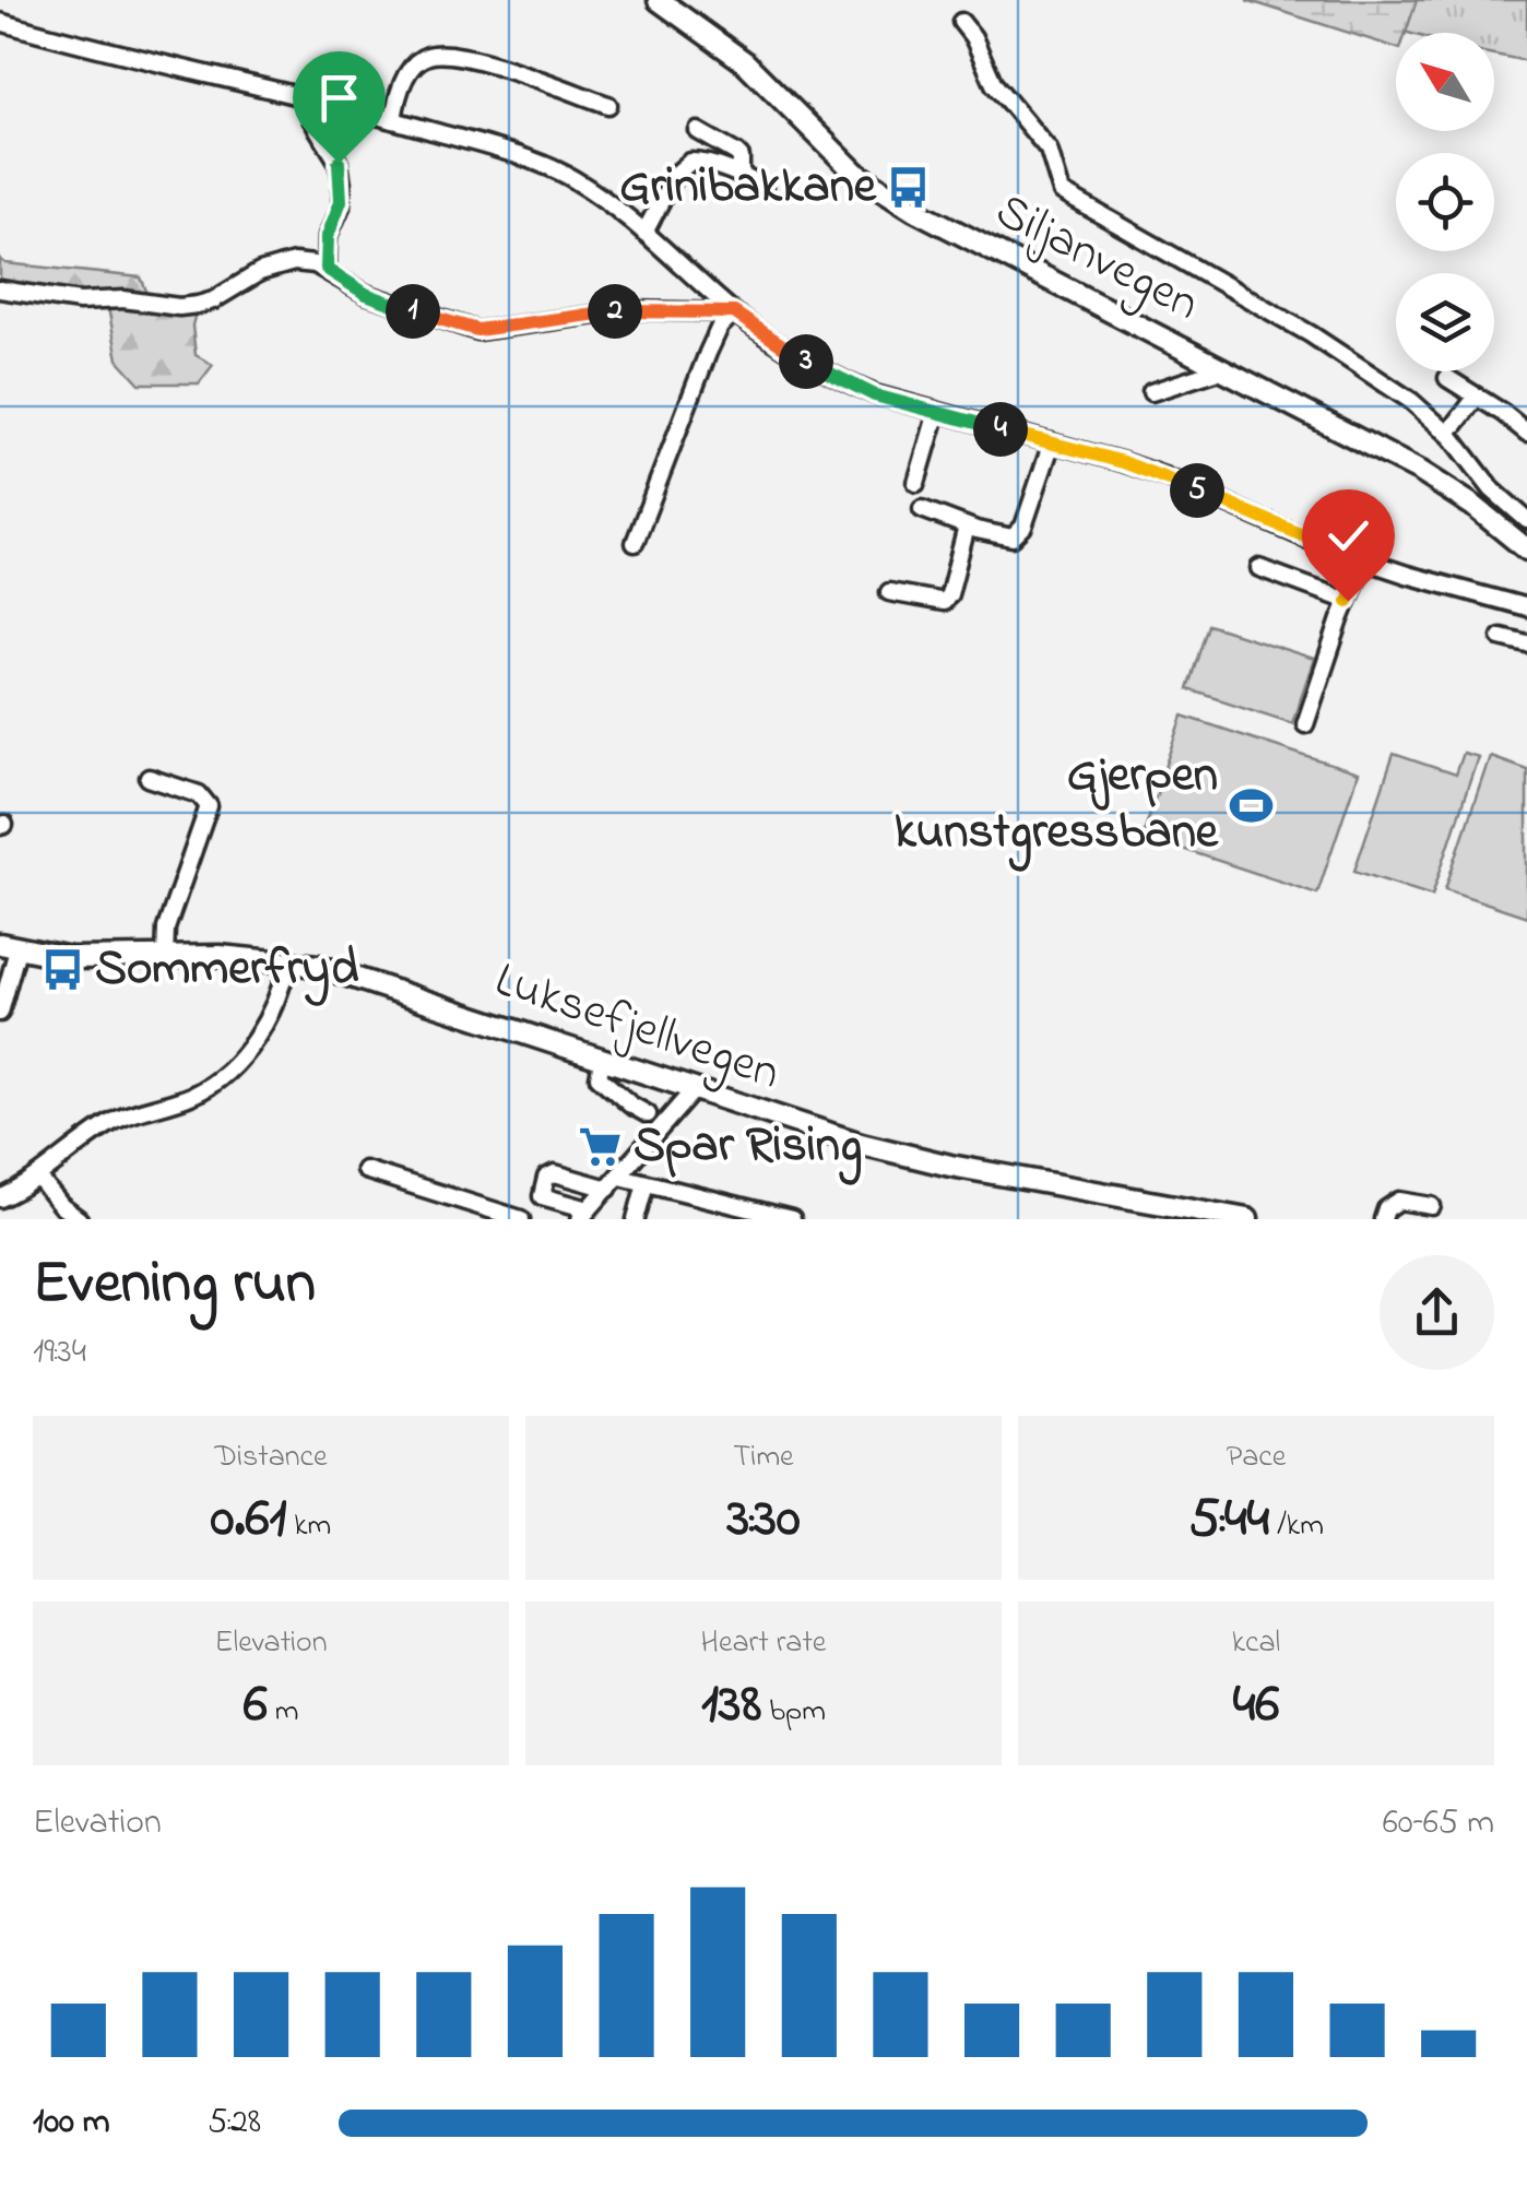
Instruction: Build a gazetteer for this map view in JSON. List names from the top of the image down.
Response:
{
  "streets": {
    "main road": ["Siljanvegen", "Luksefjellvegen"]
  },
  "places": {
    "bus stop": ["Grinibakkane", "Sommerfryd"],
    "sports": ["Gjerpen kunstgressbane"],
    "supermarket": ["Spar Rising"]
  },
  "north": "top left",
  "page": {
    "pins": [
      "1",
      "2",
      "3",
      "4",
      "5"
    ],
    "heading": ["Evening run", "19:34"],
    "stats": [
      ["Distance", "0.61 km"],
      ["Time", "3:30"],
      ["Pace", "5:44 /km"],
      ["Elevation", "6 m"],
      ["Heart rate", "138 bpm"],
      ["kcal", "46"]
    ],
    "chart": ["Elevation", "60–65 m"],
    "list": [
      {
        "name": "100 m",
        "note": "5:28"
      }
    ]
  }
}
